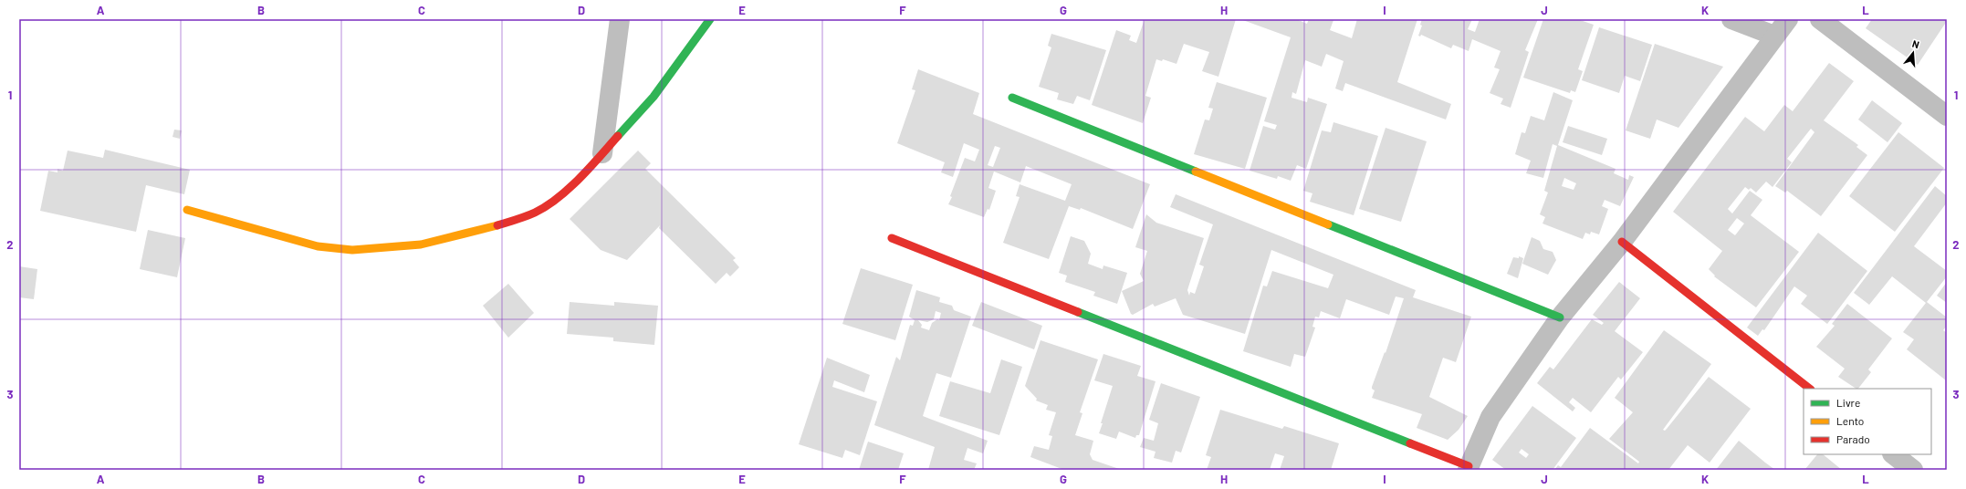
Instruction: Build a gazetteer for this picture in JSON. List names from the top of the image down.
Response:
{
  "legend": ["Livre", "Lento", "Parado"],
  "north": "top",
  "grid": {
    "columns": [
      "A",
      "B",
      "C",
      "D",
      "E",
      "F",
      "G",
      "H",
      "I",
      "J",
      "K",
      "L"
    ],
    "rows": ["1", "2", "3"]
  }
}
